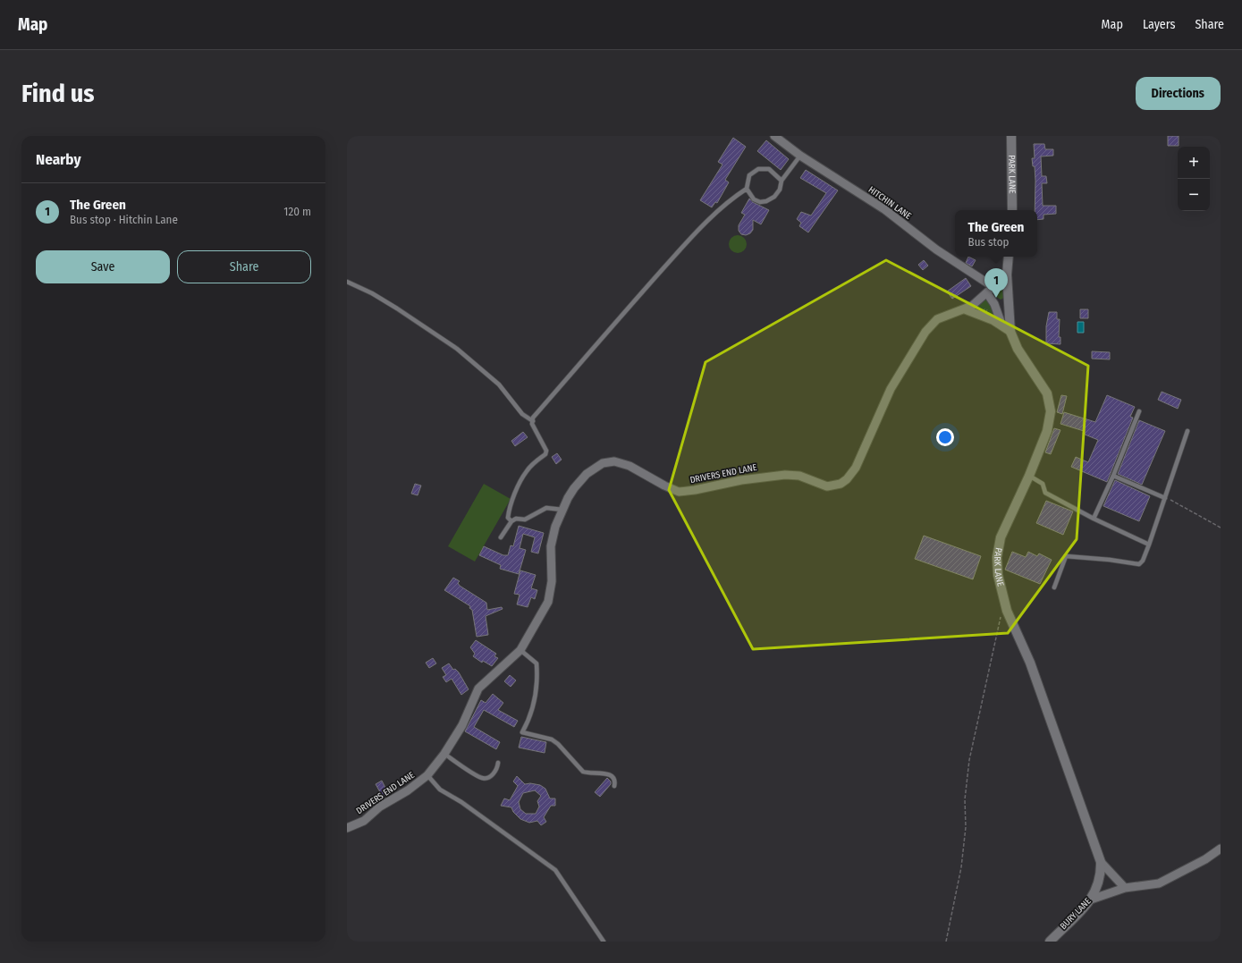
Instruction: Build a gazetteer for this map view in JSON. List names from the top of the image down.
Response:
{
  "streets": {
    "street": [
      "PARK LANE",
      "HITCHIN LANE",
      "DRIVERS END LANE",
      "BURY LANE"
    ]
  },
  "crossings": [
    ["PARK LANE", "DRIVERS END LANE"],
    ["PARK LANE", "BURY LANE"],
    ["HITCHIN LANE", "DRIVERS END LANE"]
  ],
  "page": {
    "header": "Map",
    "nav": ["Map", "Layers", "Share"],
    "buttons": [
      "Directions",
      ["Save", "Share"]
    ],
    "title": "Find us",
    "heading": "Nearby",
    "map_buttons": ["+", "−"],
    "list": [
      {
        "mark": "1",
        "name": "The Green",
        "note": "Bus stop · Hitchin Lane",
        "value": "120 m"
      }
    ],
    "popup": ["The Green", "Bus stop"],
    "pins": "1"
  }
}
